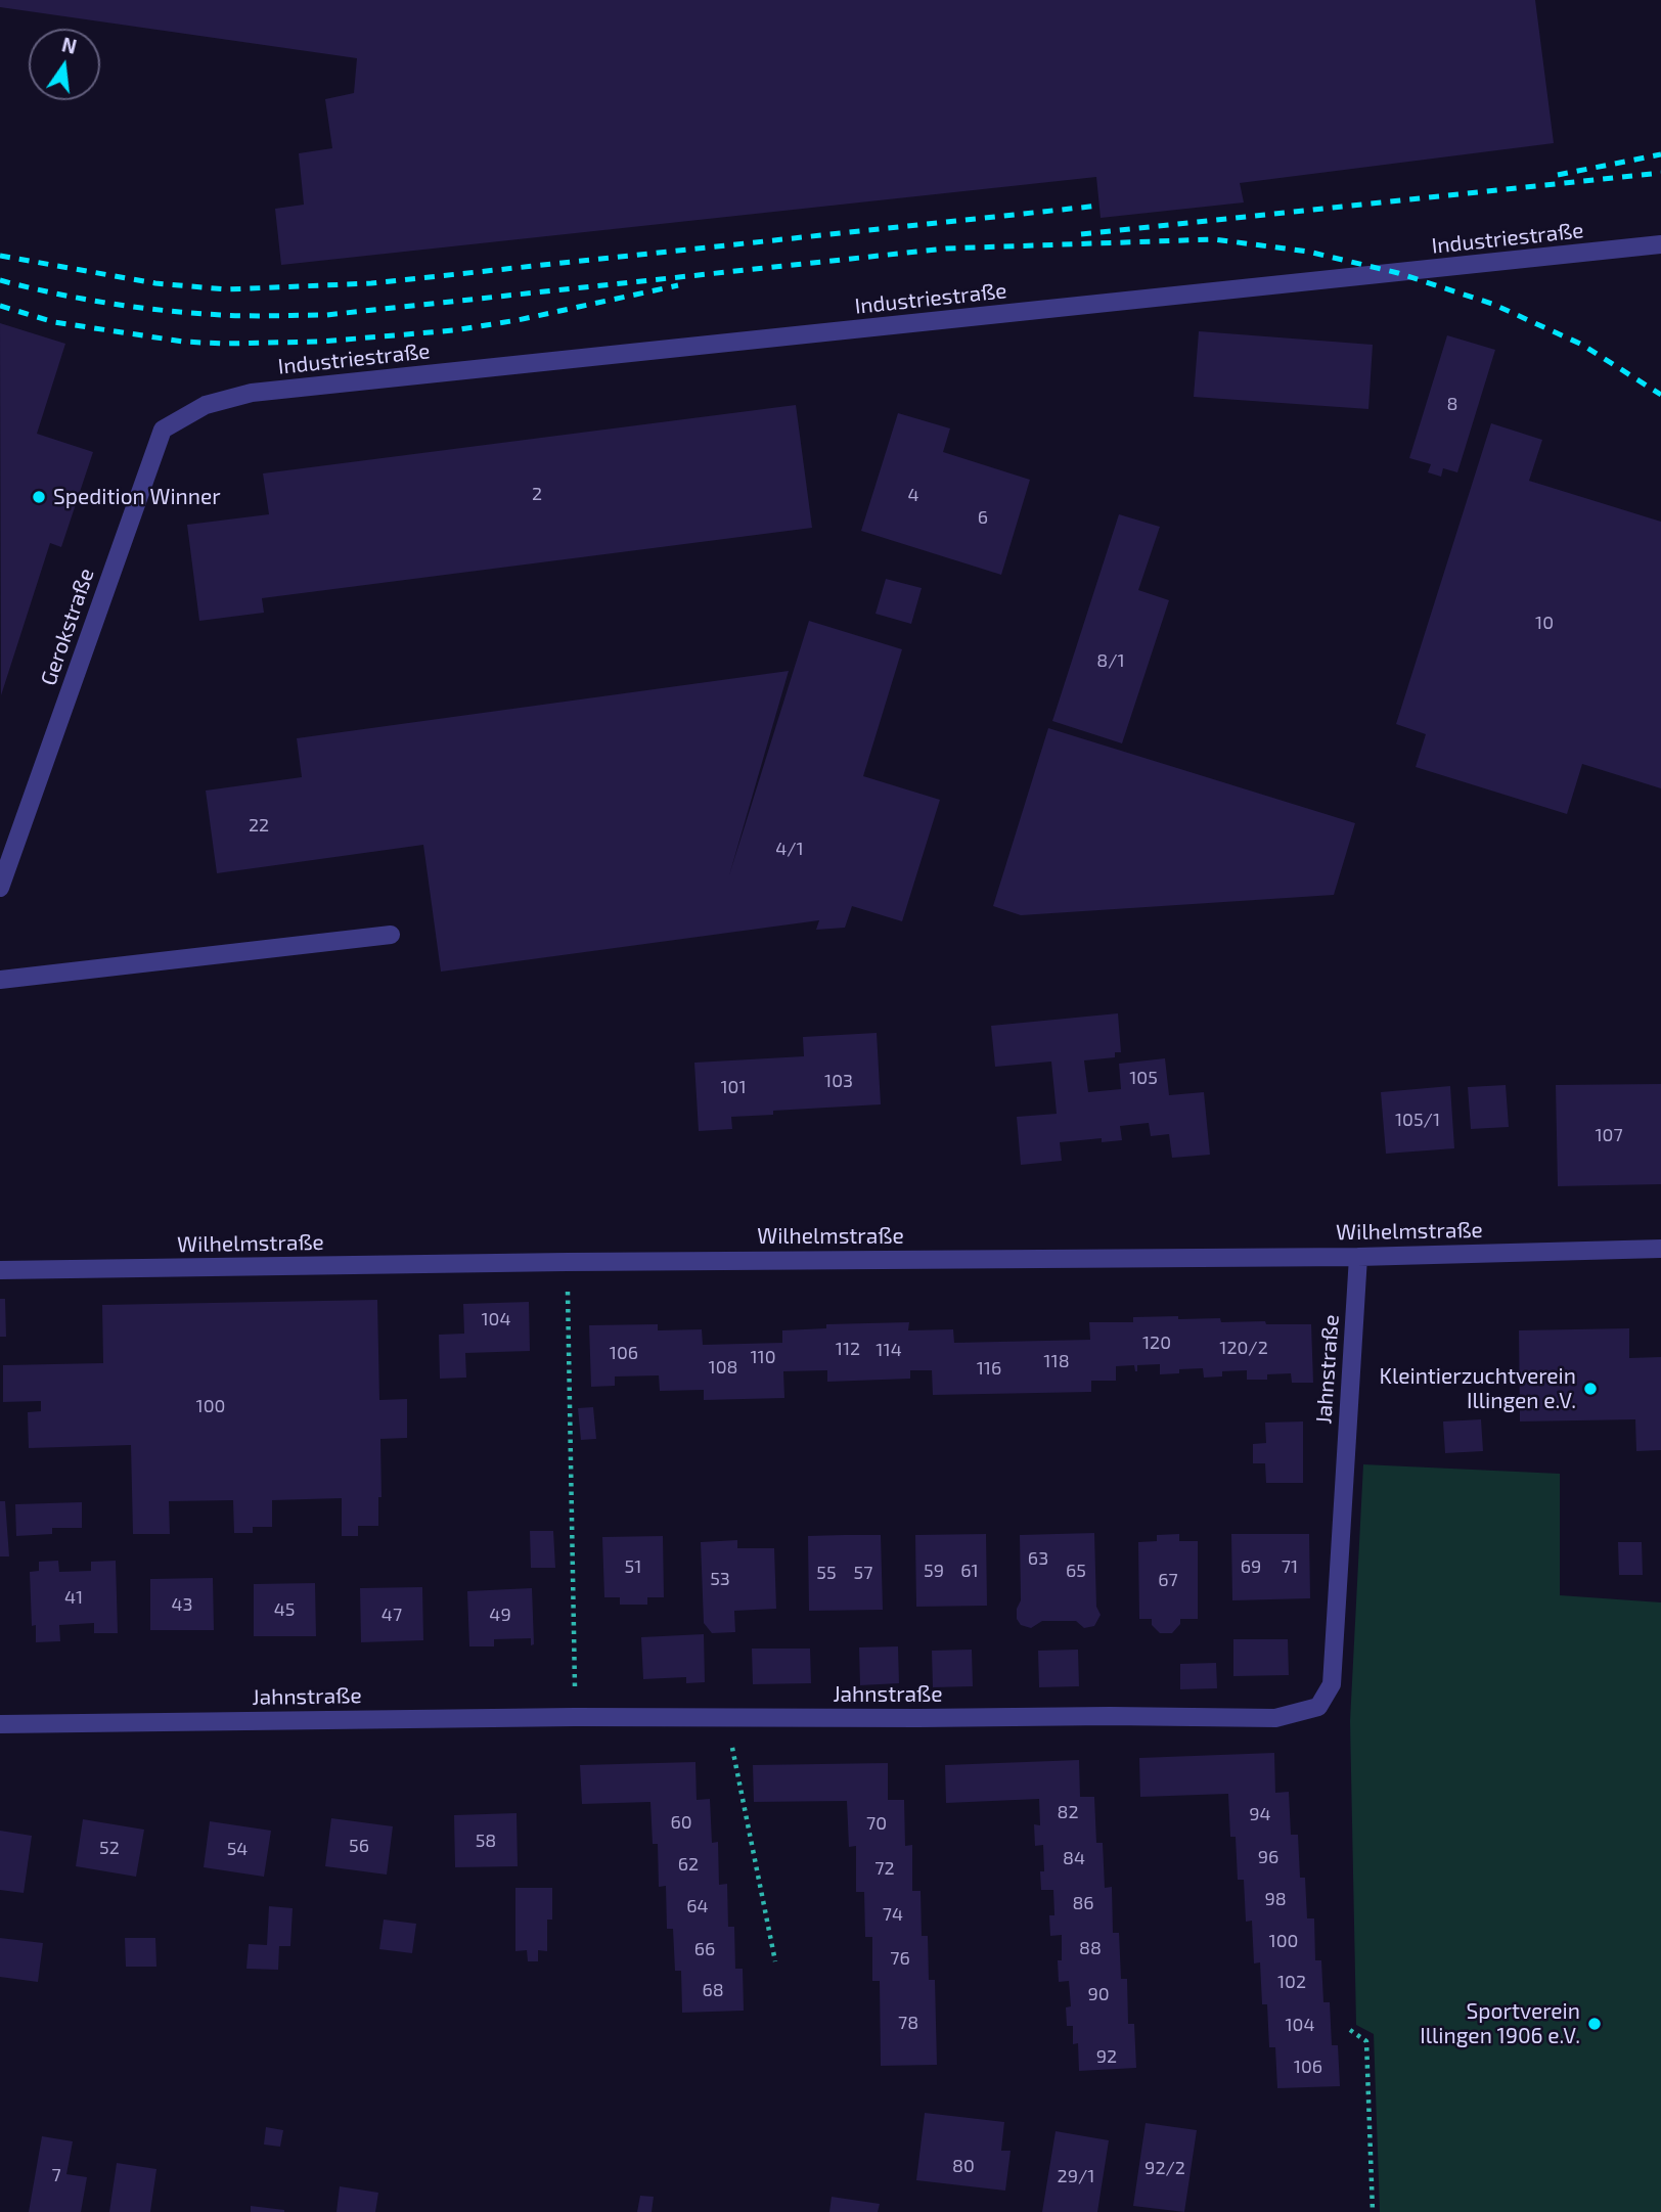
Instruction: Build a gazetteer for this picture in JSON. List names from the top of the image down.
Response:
{
  "streets": {
    "street": [
      "Industriestraße",
      "Gerokstraße",
      "Wilhelmstraße",
      "Jahnstraße"
    ]
  },
  "crossings": [
    ["Industriestraße", "Gerokstraße"],
    ["Wilhelmstraße", "Jahnstraße"]
  ],
  "places": ["Spedition Winner", "Kleintierzuchtverein Illingen e.V.", "Sportverein Illingen 1906 e.V."],
  "house_numbers": [
    "8",
    "2",
    "4",
    "6",
    "10",
    "8/1",
    "22",
    "4/1",
    "105",
    "103",
    "101",
    "105/1",
    "107",
    "104",
    "120",
    "120/2",
    "112",
    "114",
    "106",
    "110",
    "118",
    "108",
    "116",
    "100",
    "63",
    "51",
    "69",
    "71",
    "59",
    "61",
    "65",
    "55",
    "57",
    "53",
    "67",
    "41",
    "43",
    "45",
    "47",
    "49",
    "82",
    "94",
    "60",
    "70",
    "58",
    "56",
    "52",
    "54",
    "96",
    "84",
    "62",
    "72",
    "98",
    "86",
    "64",
    "74",
    "100",
    "88",
    "66",
    "76",
    "102",
    "68",
    "90",
    "78",
    "104",
    "92",
    "106",
    "80",
    "92/2",
    "7",
    "29/1"
  ],
  "north": "top"
}
